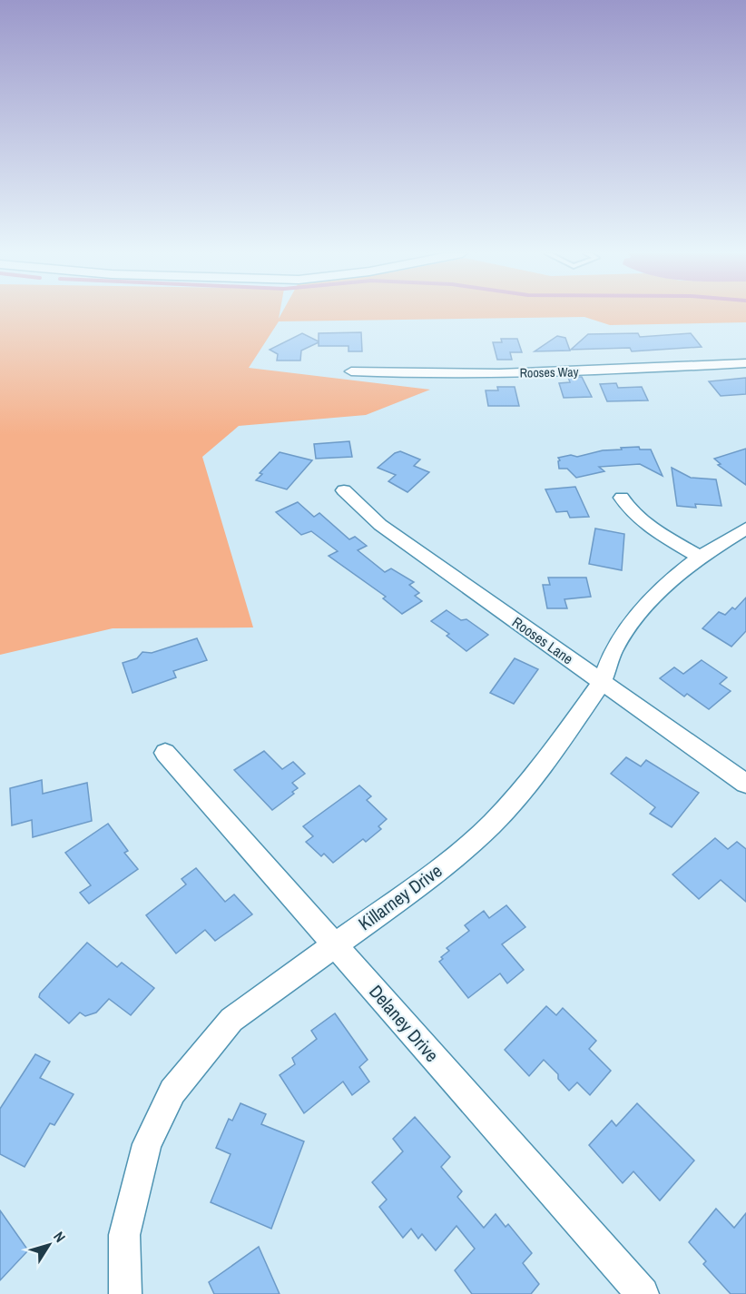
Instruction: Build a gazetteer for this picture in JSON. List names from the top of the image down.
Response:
{
  "streets": {
    "street": [
      "Rooses Way",
      "Rooses Lane",
      "Killarney Drive",
      "Delaney Drive"
    ]
  },
  "crossings": [
    ["Rooses Lane", "Killarney Drive"],
    ["Killarney Drive", "Delaney Drive"]
  ],
  "north": "top right"
}
